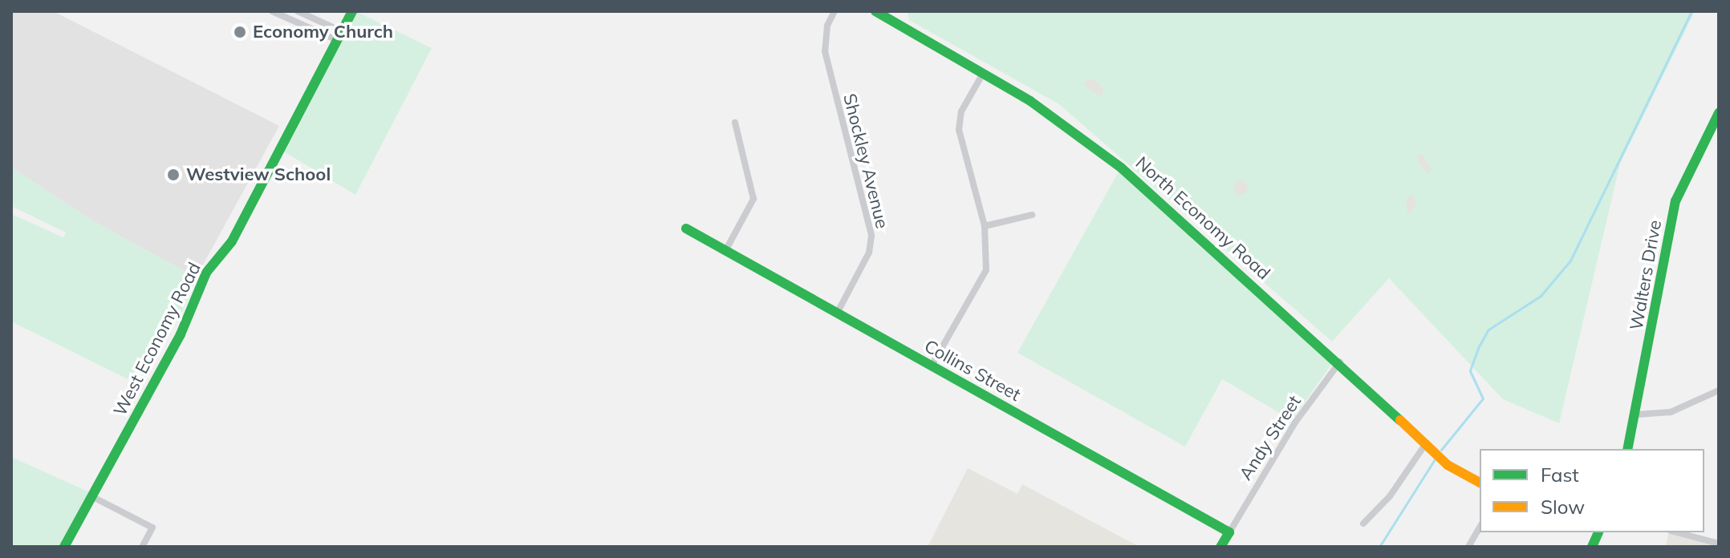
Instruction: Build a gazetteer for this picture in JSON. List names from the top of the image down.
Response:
{
  "streets": {
    "street": [
      "Shockley Avenue",
      "North Economy Road",
      "Walters Drive",
      "West Economy Road",
      "Collins Street",
      "Andy Street"
    ]
  },
  "crossings": [
    ["Shockley Avenue", "Collins Street"],
    ["North Economy Road", "Andy Street"],
    ["Collins Street", "Andy Street"]
  ],
  "places": ["Economy Church", "Westview School"],
  "legend": ["Fast", "Slow"]
}
